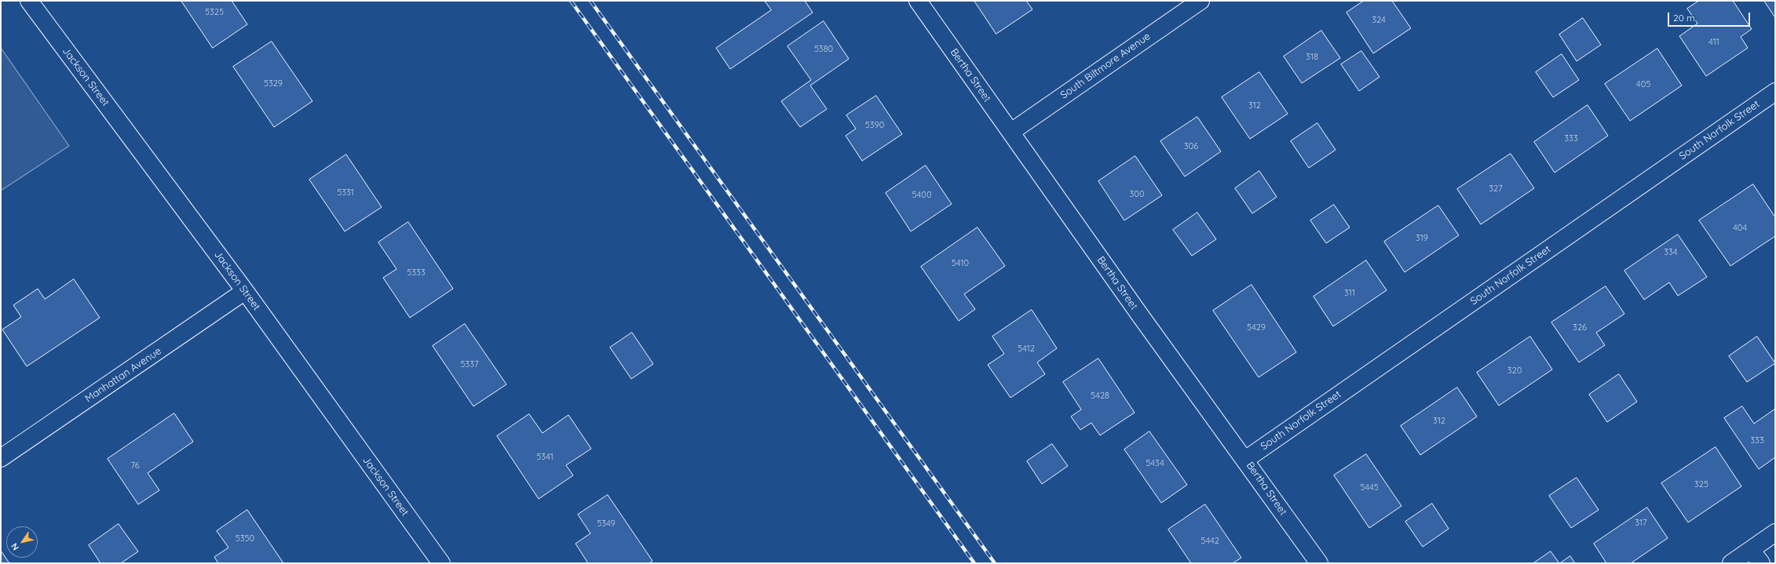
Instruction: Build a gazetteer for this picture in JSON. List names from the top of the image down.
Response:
{
  "streets": {
    "street": [
      "South Biltmore Avenue",
      "Bertha Street",
      "Jackson Street",
      "South Norfolk Street",
      "Manhattan Avenue"
    ]
  },
  "crossings": [
    ["South Biltmore Avenue", "Bertha Street"],
    ["Bertha Street", "South Norfolk Street"],
    ["Jackson Street", "Manhattan Avenue"]
  ],
  "house_numbers": [
    "5325",
    "324",
    "411",
    "5380",
    "318",
    "5329",
    "405",
    "312",
    "5390",
    "333",
    "306",
    "327",
    "5331",
    "300",
    "5400",
    "404",
    "319",
    "334",
    "5410",
    "5333",
    "311",
    "5429",
    "326",
    "5412",
    "5337",
    "320",
    "5428",
    "312",
    "333",
    "5341",
    "5434",
    "76",
    "325",
    "5445",
    "317",
    "5349",
    "5350",
    "5442"
  ],
  "scale_bar": "20 m",
  "north": "bottom left"
}
